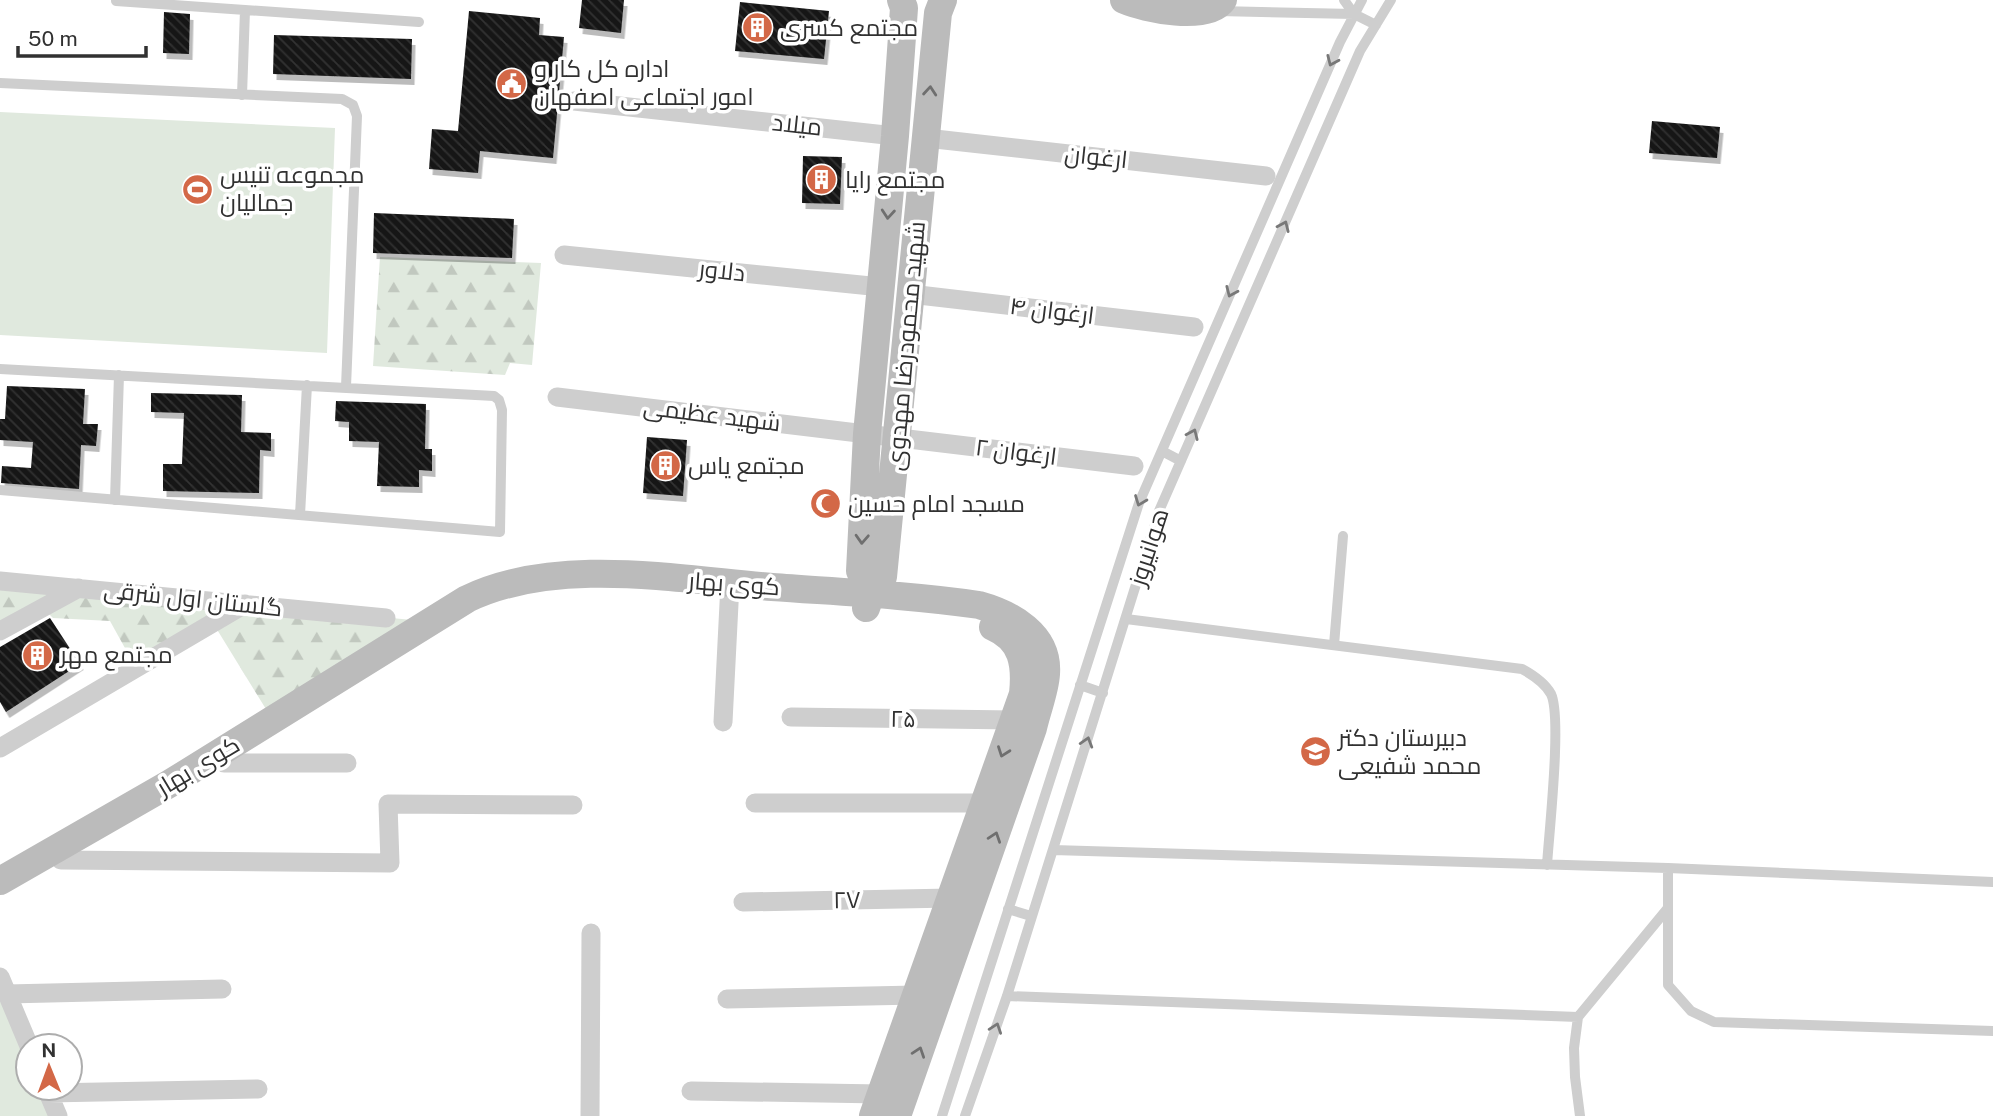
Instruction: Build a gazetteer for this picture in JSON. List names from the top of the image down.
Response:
{
  "streets": {
    "street": [
      "میلاد",
      "ارغوان",
      "دلاور",
      "ارغوان ۴",
      "شهید محمودرضا مهدوی",
      "شهید عظیمی",
      "ارغوان ۲",
      "کوی بهار",
      "گلستان اول شرقی",
      "۲۵",
      "۲۷"
    ],
    "lane": ["هوانیروز"]
  },
  "crossings": [
    ["میلاد", "شهید محمودرضا مهدوی"],
    ["ارغوان", "شهید محمودرضا مهدوی"],
    ["دلاور", "شهید محمودرضا مهدوی"],
    ["ارغوان ۴", "شهید محمودرضا مهدوی"],
    ["شهید محمودرضا مهدوی", "شهید عظیمی"],
    ["شهید محمودرضا مهدوی", "ارغوان ۲"],
    ["شهید محمودرضا مهدوی", "کوی بهار"],
    ["شهید عظیمی", "ارغوان ۲"],
    ["کوی بهار", "۲۵"],
    ["کوی بهار", "۲۷"]
  ],
  "places": {
    "building": [
      "مجتمع کسری",
      "مجتمع رایا",
      "مجتمع یاس",
      "مجتمع مهر"
    ],
    "public building": ["اداره کل کار و امور اجتماعی اصفهان"],
    "sports": ["مجموعه تنیس جمالیان"],
    "mosque": ["مسجد امام حسین"],
    "school or university": ["دبیرستان دکتر محمد شفیعی"]
  },
  "scale_bar": "50 m",
  "north": "top"
}
